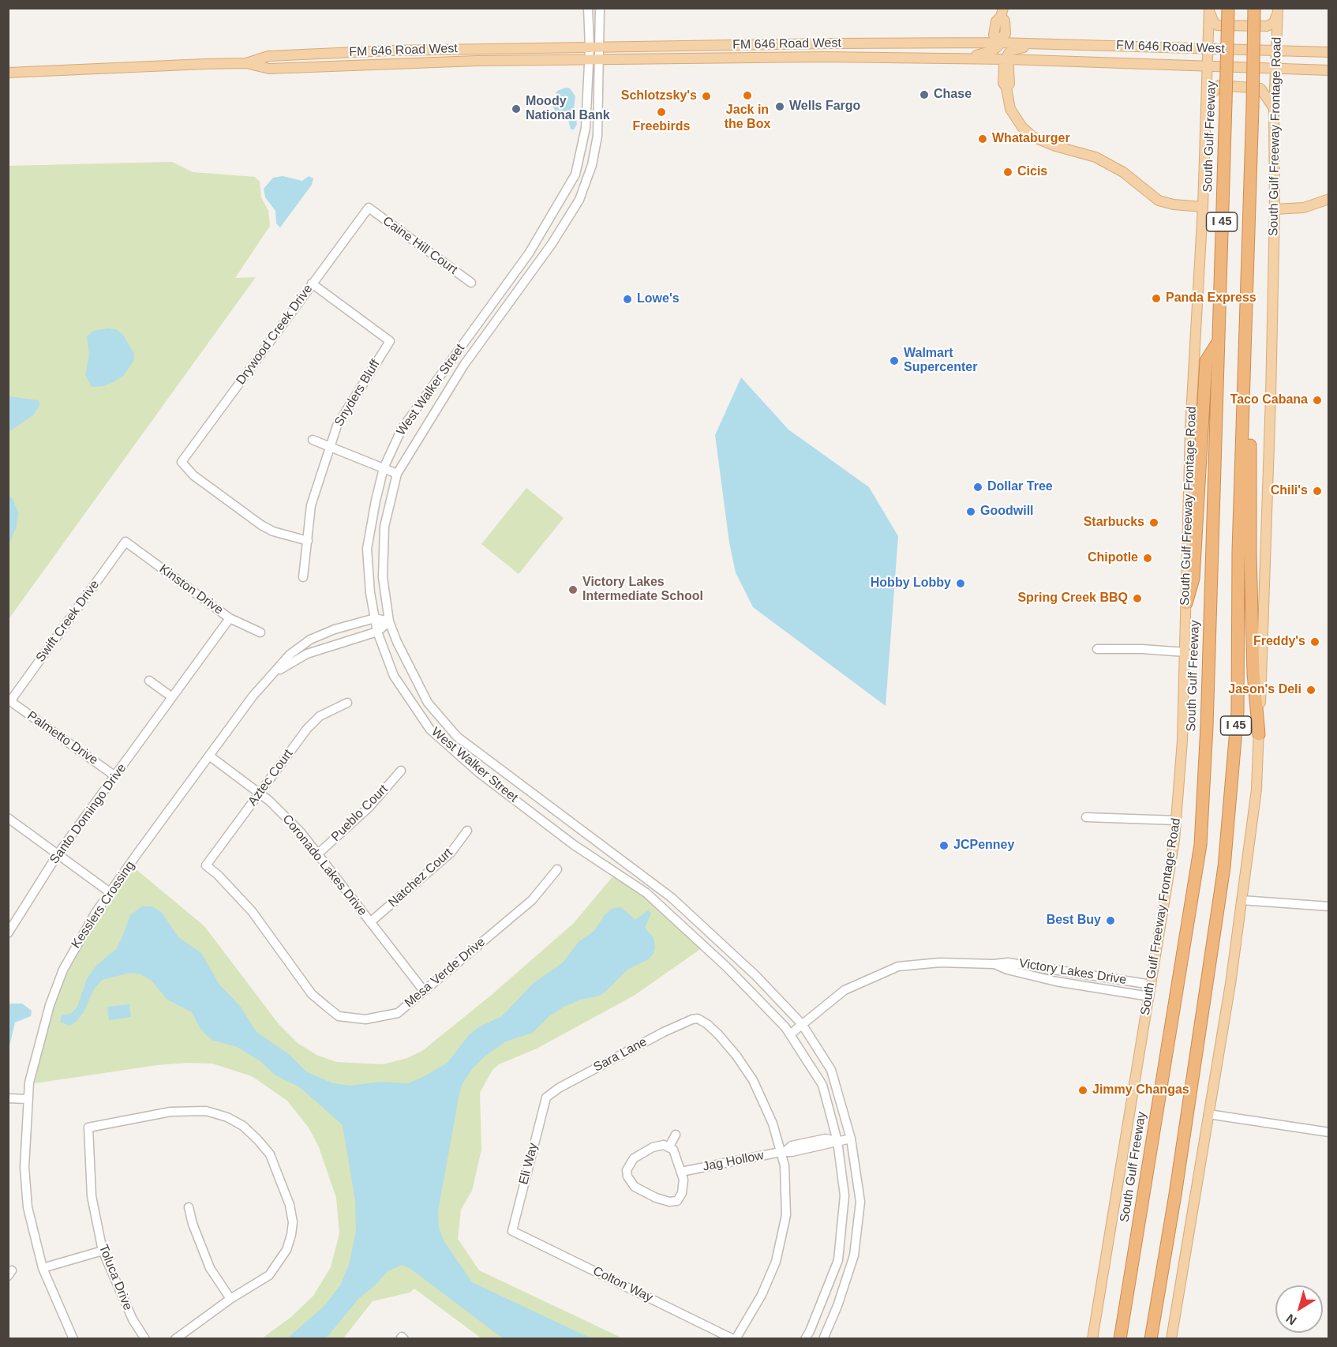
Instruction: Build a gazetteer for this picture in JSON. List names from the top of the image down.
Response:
{
  "streets": {
    "highway": ["South Gulf Freeway", "I 45"],
    "main road": ["FM 646 Road West", "South Gulf Freeway Frontage Road"],
    "street": [
      "Caine Hill Court",
      "Drywood Creek Drive",
      "West Walker Street",
      "Snyders Bluff",
      "Kinston Drive",
      "Swift Creek Drive",
      "Palmetto Drive",
      "Aztec Court",
      "Pueblo Court",
      "Santo Domingo Drive",
      "Coronado Lakes Drive",
      "Natchez Court",
      "Kesslers Crossing",
      "Victory Lakes Drive",
      "Mesa Verde Drive",
      "Sara Lane",
      "Jag Hollow",
      "Eli Way",
      "Toluca Drive",
      "Colton Way"
    ]
  },
  "crossings": [
    ["FM 646 Road West", "South Gulf Freeway Frontage Road"],
    ["FM 646 Road West", "West Walker Street"],
    ["South Gulf Freeway Frontage Road", "Victory Lakes Drive"],
    ["Caine Hill Court", "Drywood Creek Drive"],
    ["Drywood Creek Drive", "Snyders Bluff"],
    ["West Walker Street", "Kesslers Crossing"],
    ["West Walker Street", "Victory Lakes Drive"],
    ["West Walker Street", "Jag Hollow"],
    ["Kinston Drive", "Swift Creek Drive"],
    ["Kinston Drive", "Santo Domingo Drive"],
    ["Swift Creek Drive", "Palmetto Drive"],
    ["Palmetto Drive", "Santo Domingo Drive"],
    ["Aztec Court", "Coronado Lakes Drive"],
    ["Aztec Court", "Mesa Verde Drive"],
    ["Pueblo Court", "Coronado Lakes Drive"],
    ["Coronado Lakes Drive", "Natchez Court"],
    ["Coronado Lakes Drive", "Kesslers Crossing"],
    ["Coronado Lakes Drive", "Mesa Verde Drive"],
    ["Sara Lane", "Jag Hollow"],
    ["Sara Lane", "Eli Way"],
    ["Eli Way", "Colton Way"]
  ],
  "places": [
    "Chase",
    "Jack in the Box",
    "Schlotzsky's",
    "Wells Fargo",
    "Moody National Bank",
    "Freebirds",
    "Whataburger",
    "Cicis",
    "Panda Express",
    "Lowe's",
    "Walmart Supercenter",
    "Taco Cabana",
    "Dollar Tree",
    "Chili's",
    "Goodwill",
    "Starbucks",
    "Chipotle",
    "Hobby Lobby",
    "Victory Lakes Intermediate School",
    "Spring Creek BBQ",
    "Freddy's",
    "Jason's Deli",
    "JCPenney",
    "Best Buy",
    "Jimmy Changas"
  ],
  "north": "bottom left"
}
